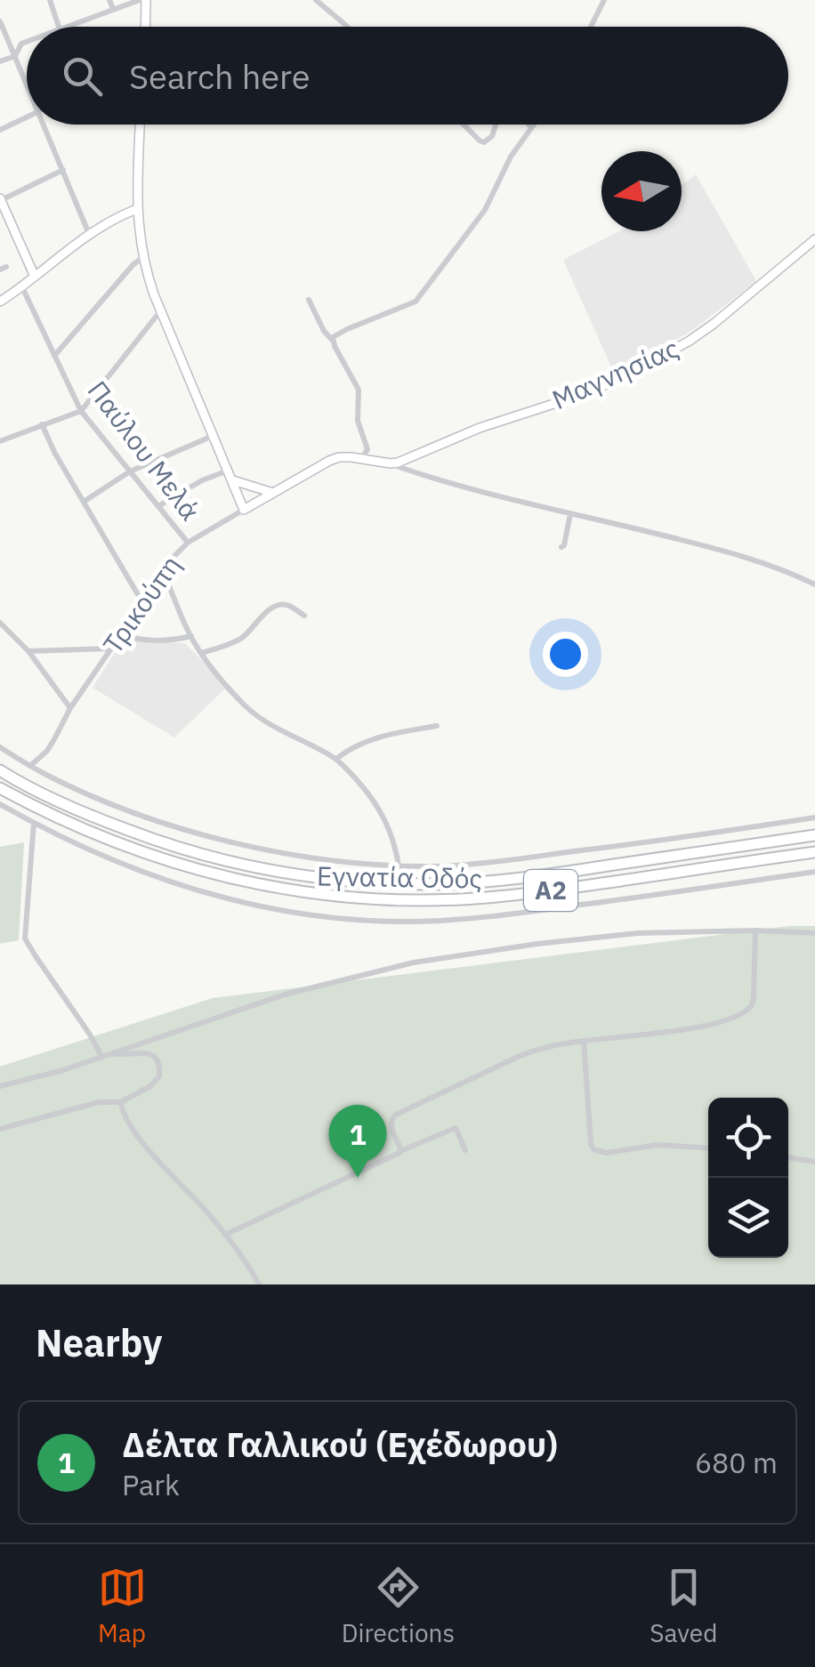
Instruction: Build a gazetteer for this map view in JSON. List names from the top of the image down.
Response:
{
  "streets": {
    "highway": ["Εγνατία Οδός", "Α2"],
    "street": ["Μαγνησίας", "Παύλου Μελά", "Τρικούπη"]
  },
  "crossings": [
    ["Μαγνησίας", "Τρικούπη"],
    ["Παύλου Μελά", "Τρικούπη"]
  ],
  "north": "left",
  "page": {
    "search": "Search here",
    "pins": "1",
    "heading": "Nearby",
    "list": [
      {
        "mark": "1",
        "name": "Δέλτα Γαλλικού (Εχέδωρου)",
        "note": "Park",
        "value": "680 m"
      }
    ],
    "nav": ["Map", "Directions", "Saved"]
  }
}
